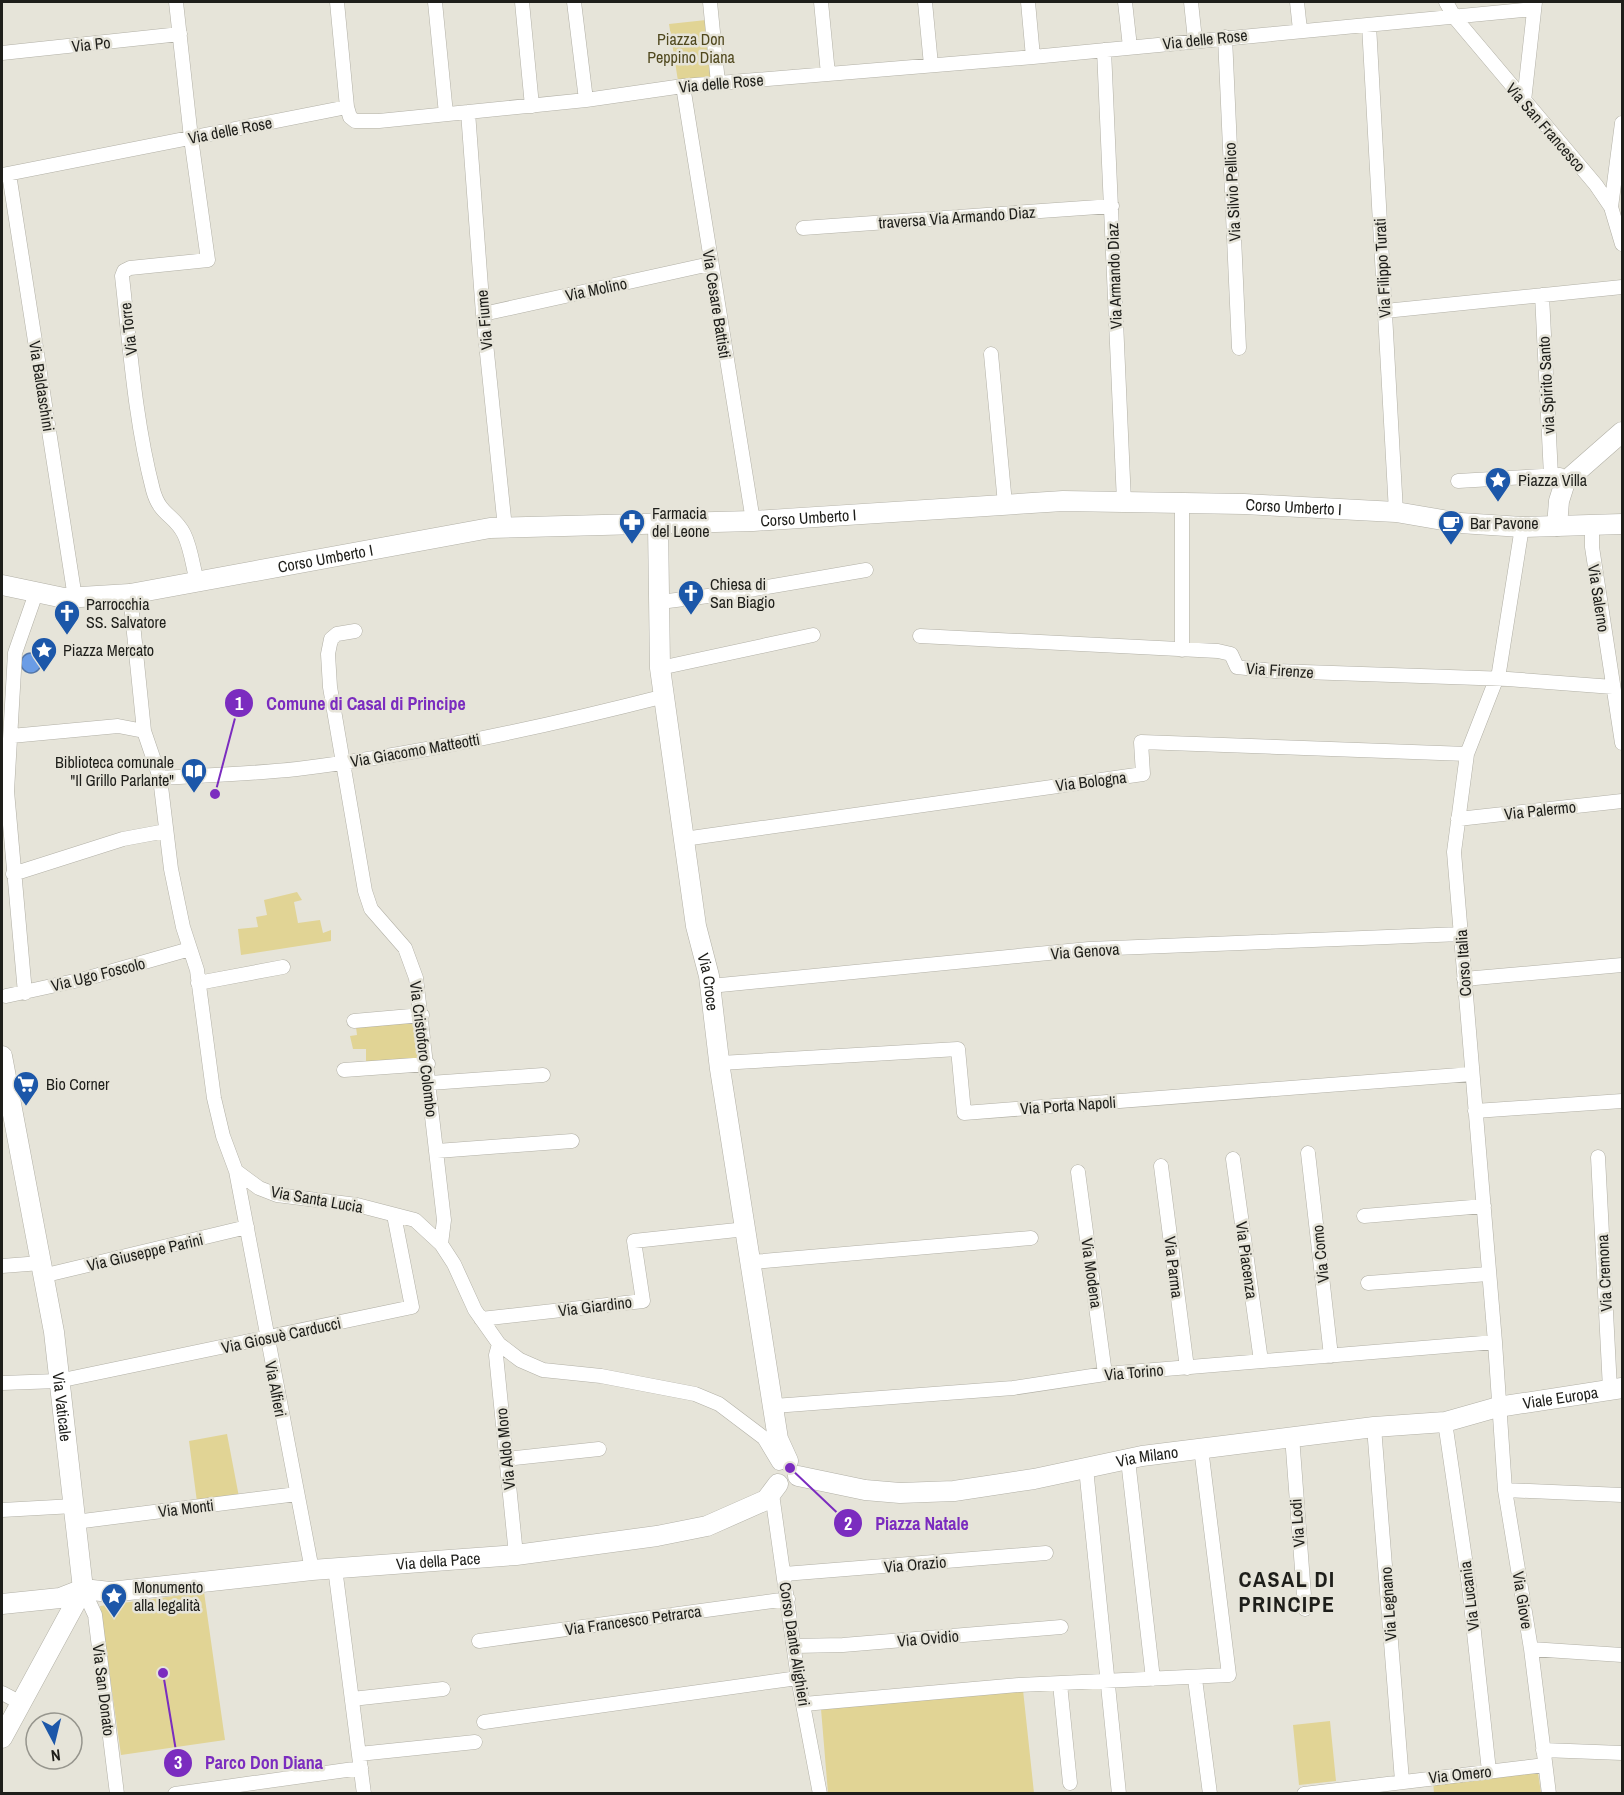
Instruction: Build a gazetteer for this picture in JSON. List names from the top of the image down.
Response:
{
  "streets": {
    "street": [
      "Via delle Rose",
      "Via Po",
      "Via San Francesco",
      "Via Silvio Pellico",
      "traversa Via Armando Diaz",
      "Via Filippo Turati",
      "Via Armando Diaz",
      "Via Molino",
      "Via Cesare Battisti",
      "Via Fiume",
      "Via Torre",
      "via Spirito Santo",
      "Via Baldaschini",
      "Corso Umberto I",
      "Via Salerno",
      "Via Firenze",
      "Via Giacomo Matteotti",
      "Via Bologna",
      "Via Palermo",
      "Via Genova",
      "Corso Italia",
      "Via Ugo Foscolo",
      "Via Croce",
      "Via Cristoforo Colombo",
      "Via Porta Napoli",
      "Via Santa Lucia",
      "Via Giuseppe Parini",
      "Via Como",
      "Via Piacenza",
      "Via Parma",
      "Via Modena",
      "Via Cremona",
      "Via Giardino",
      "Via Giosuè Carducci",
      "Via Torino",
      "Via Alfieri",
      "Viale Europa",
      "Via Vaticale",
      "Via Aldo Moro",
      "Via Milano",
      "Via Monti",
      "Via Lodi",
      "Via della Pace",
      "Via Orazio",
      "Via Lucania",
      "Via Giove",
      "Via Legnano",
      "Via Francesco Petrarca",
      "Via Ovidio",
      "Corso Dante Alighieri",
      "Via San Donato",
      "Via Omero"
    ]
  },
  "crossings": [
    ["Via delle Rose", "Via San Francesco"],
    ["Via delle Rose", "Via Silvio Pellico"],
    ["Via delle Rose", "Via Filippo Turati"],
    ["Via delle Rose", "Via Armando Diaz"],
    ["Via delle Rose", "Via Cesare Battisti"],
    ["Via delle Rose", "Via Fiume"],
    ["Via delle Rose", "Via Torre"],
    ["Via delle Rose", "Via Baldaschini"],
    ["traversa Via Armando Diaz", "Via Armando Diaz"],
    ["Via Filippo Turati", "Corso Umberto I"],
    ["Via Armando Diaz", "Corso Umberto I"],
    ["Via Molino", "Via Cesare Battisti"],
    ["Via Molino", "Via Fiume"],
    ["Via Cesare Battisti", "Corso Umberto I"],
    ["Via Fiume", "Corso Umberto I"],
    ["Via Torre", "Corso Umberto I"],
    ["Via Baldaschini", "Corso Umberto I"],
    ["Corso Umberto I", "Via Salerno"],
    ["Corso Umberto I", "Corso Italia"],
    ["Corso Umberto I", "Via Croce"],
    ["Via Salerno", "Via Firenze"],
    ["Via Firenze", "Corso Italia"],
    ["Via Giacomo Matteotti", "Via Croce"],
    ["Via Giacomo Matteotti", "Via Cristoforo Colombo"],
    ["Via Bologna", "Corso Italia"],
    ["Via Bologna", "Via Croce"],
    ["Via Palermo", "Corso Italia"],
    ["Via Genova", "Corso Italia"],
    ["Via Genova", "Via Croce"],
    ["Corso Italia", "Via Porta Napoli"],
    ["Corso Italia", "Via Torino"],
    ["Corso Italia", "Viale Europa"],
    ["Corso Italia", "Via Milano"],
    ["Corso Italia", "Via Giove"],
    ["Via Croce", "Via Porta Napoli"],
    ["Via Croce", "Via Santa Lucia"],
    ["Via Croce", "Via Giardino"],
    ["Via Croce", "Via Torino"],
    ["Via Croce", "Via Milano"],
    ["Via Cristoforo Colombo", "Via Santa Lucia"],
    ["Via Santa Lucia", "Via Giardino"],
    ["Via Santa Lucia", "Via Giosuè Carducci"],
    ["Via Santa Lucia", "Via Alfieri"],
    ["Via Santa Lucia", "Via Aldo Moro"],
    ["Via Santa Lucia", "Via Milano"],
    ["Via Giuseppe Parini", "Via Alfieri"],
    ["Via Giuseppe Parini", "Via Vaticale"],
    ["Via Como", "Via Torino"],
    ["Via Piacenza", "Via Torino"],
    ["Via Parma", "Via Torino"],
    ["Via Modena", "Via Torino"],
    ["Via Cremona", "Viale Europa"],
    ["Via Giosuè Carducci", "Via Alfieri"],
    ["Via Giosuè Carducci", "Via Vaticale"],
    ["Via Alfieri", "Via Monti"],
    ["Via Alfieri", "Via della Pace"],
    ["Viale Europa", "Via Milano"],
    ["Viale Europa", "Via Giove"],
    ["Via Vaticale", "Via Monti"],
    ["Via Vaticale", "Via della Pace"],
    ["Via Vaticale", "Via San Donato"],
    ["Via Aldo Moro", "Via della Pace"],
    ["Via Milano", "Via Lodi"],
    ["Via Milano", "Via Lucania"],
    ["Via Milano", "Via Giove"],
    ["Via Milano", "Via Legnano"],
    ["Via della Pace", "Corso Dante Alighieri"],
    ["Via della Pace", "Via San Donato"],
    ["Via Orazio", "Corso Dante Alighieri"],
    ["Via Lucania", "Via Omero"],
    ["Via Giove", "Via Omero"],
    ["Via Legnano", "Via Omero"],
    ["Via Francesco Petrarca", "Corso Dante Alighieri"],
    ["Via Ovidio", "Corso Dante Alighieri"]
  ],
  "districts": ["CASAL DI PRINCIPE"],
  "parks": ["Piazza Don Peppino Diana"],
  "places": {
    "place": ["Piazza Villa", "Piazza Mercato", "Monumento alla legalità"],
    "pharmacy": ["Farmacia del Leone"],
    "cafe": ["Bar Pavone"],
    "church": ["Chiesa di San Biagio", "Parrocchia SS. Salvatore"],
    "library": ["Biblioteca comunale \"Il Grillo Parlante\""],
    "other": ["Comune di Casal di Principe", "Piazza Natale", "Parco Don Diana"],
    "supermarket": ["Bio Corner"]
  },
  "north": "bottom"
}
